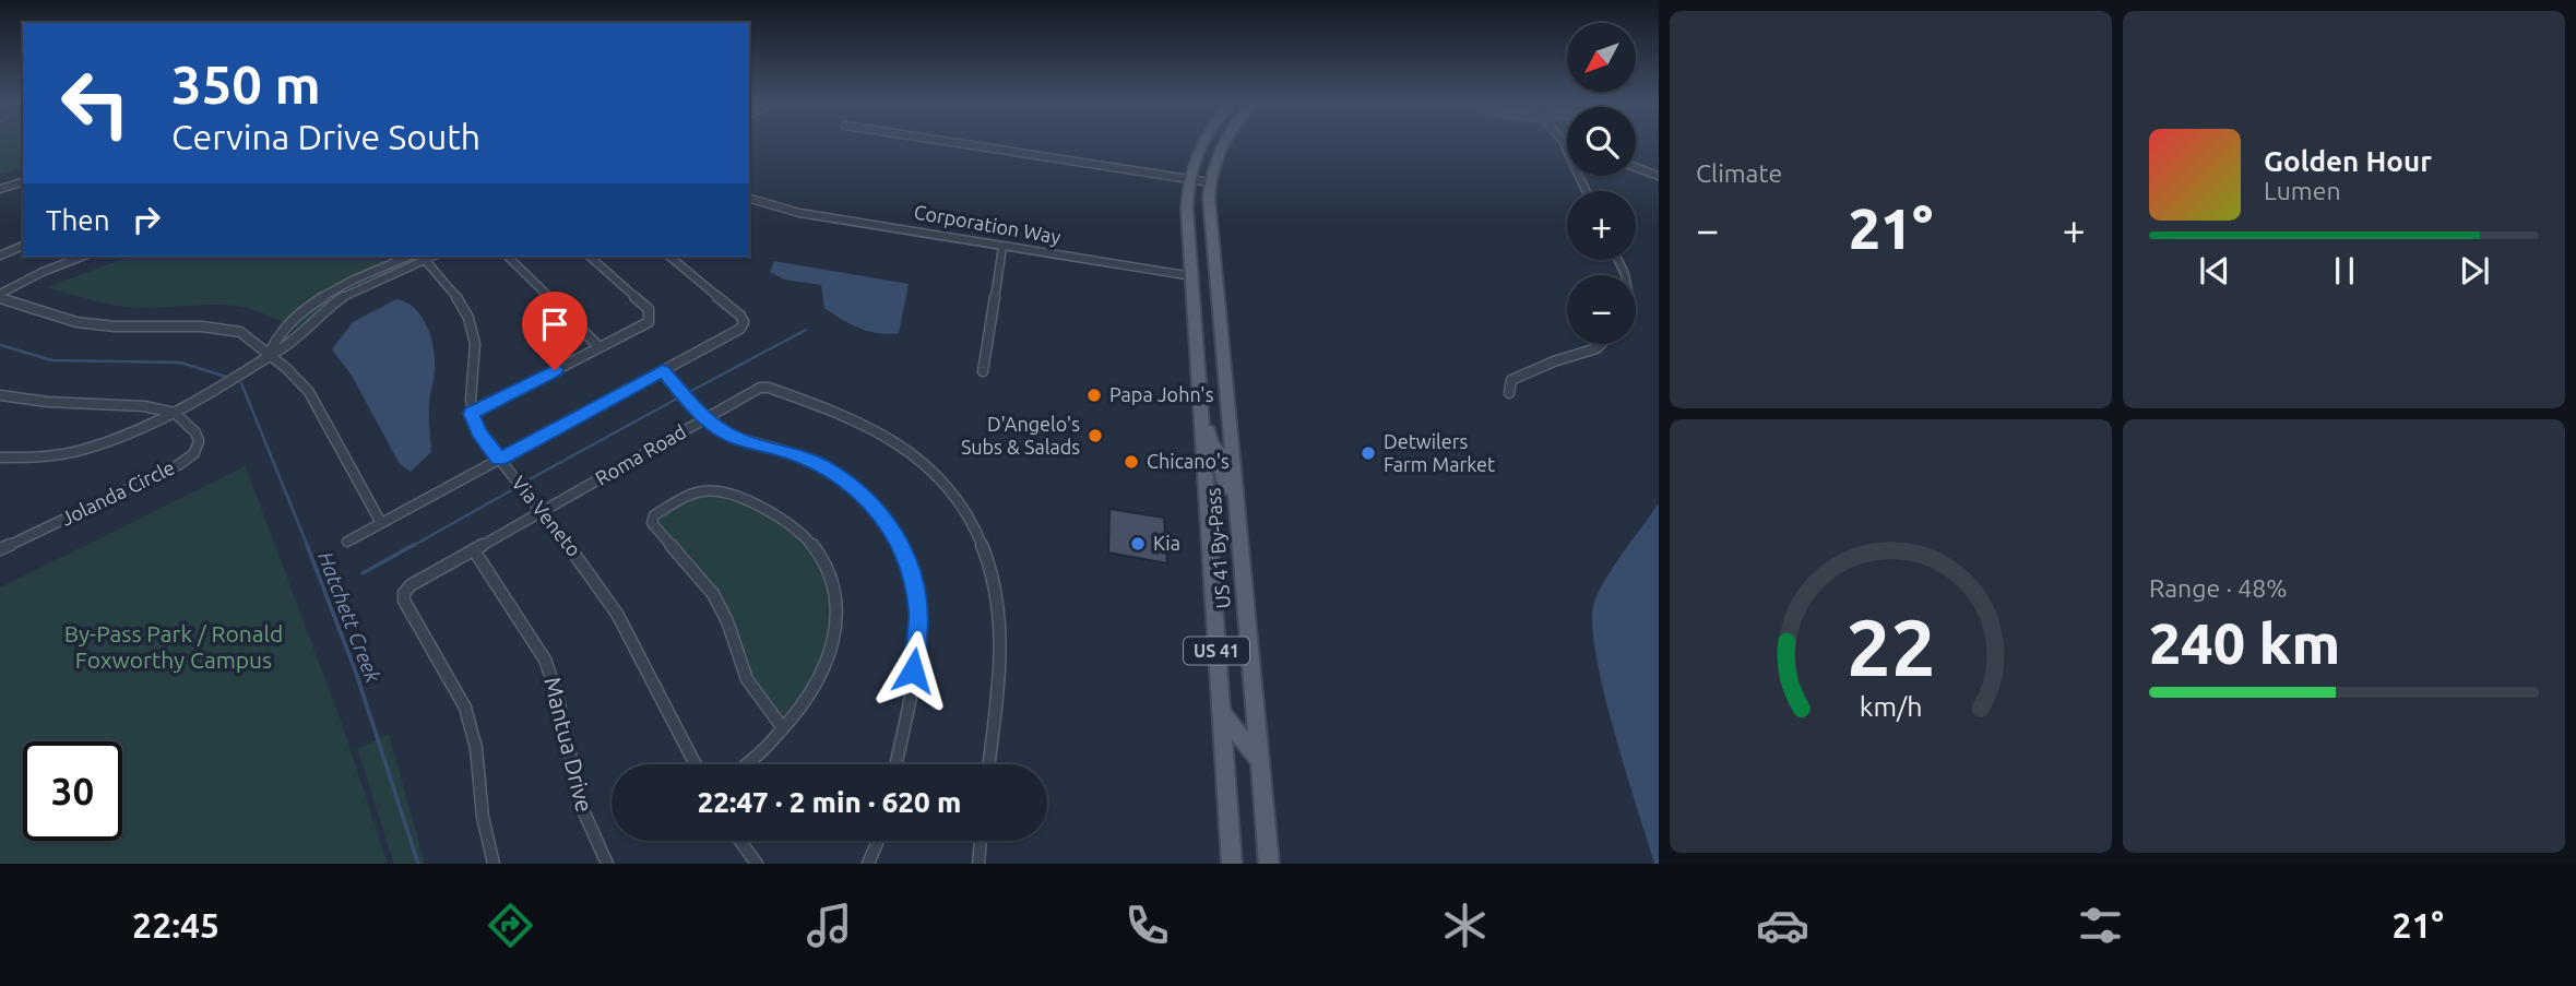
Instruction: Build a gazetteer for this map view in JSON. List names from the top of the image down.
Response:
{
  "streets": {
    "main road": ["US 41 By-Pass", "US 41"],
    "street": [
      "Corporation Way",
      "Roma Road",
      "Jolanda Circle",
      "Via Veneto",
      "Mantua Drive"
    ]
  },
  "crossings": [
    ["Corporation Way", "US 41 By-Pass"],
    ["Roma Road", "Via Veneto"],
    ["Roma Road", "Mantua Drive"]
  ],
  "water": ["Hatchett Creek"],
  "parks": ["By-Pass Park / Ronald Foxworthy Campus"],
  "places": [
    "Papa John's",
    "D'Angelo's Subs & Salads",
    "Detwilers Farm Market",
    "Chicano's",
    "Kia"
  ],
  "north": "bottom left",
  "page": {
    "tile": [
      "Climate",
      ["Range · 48%", "240 km"]
    ],
    "map_buttons": ["+", "−"],
    "turn": ["350 m", "Cervina Drive South"],
    "song": ["Golden Hour", "Lumen"],
    "then": "Then",
    "heat": ["−", "21°", "+"],
    "limit": "30",
    "trip": "22:47 · 2 min · 620 m",
    "tabs": ["22:45", "21°"],
    "gauge": ["22", "km/h"]
  }
}
